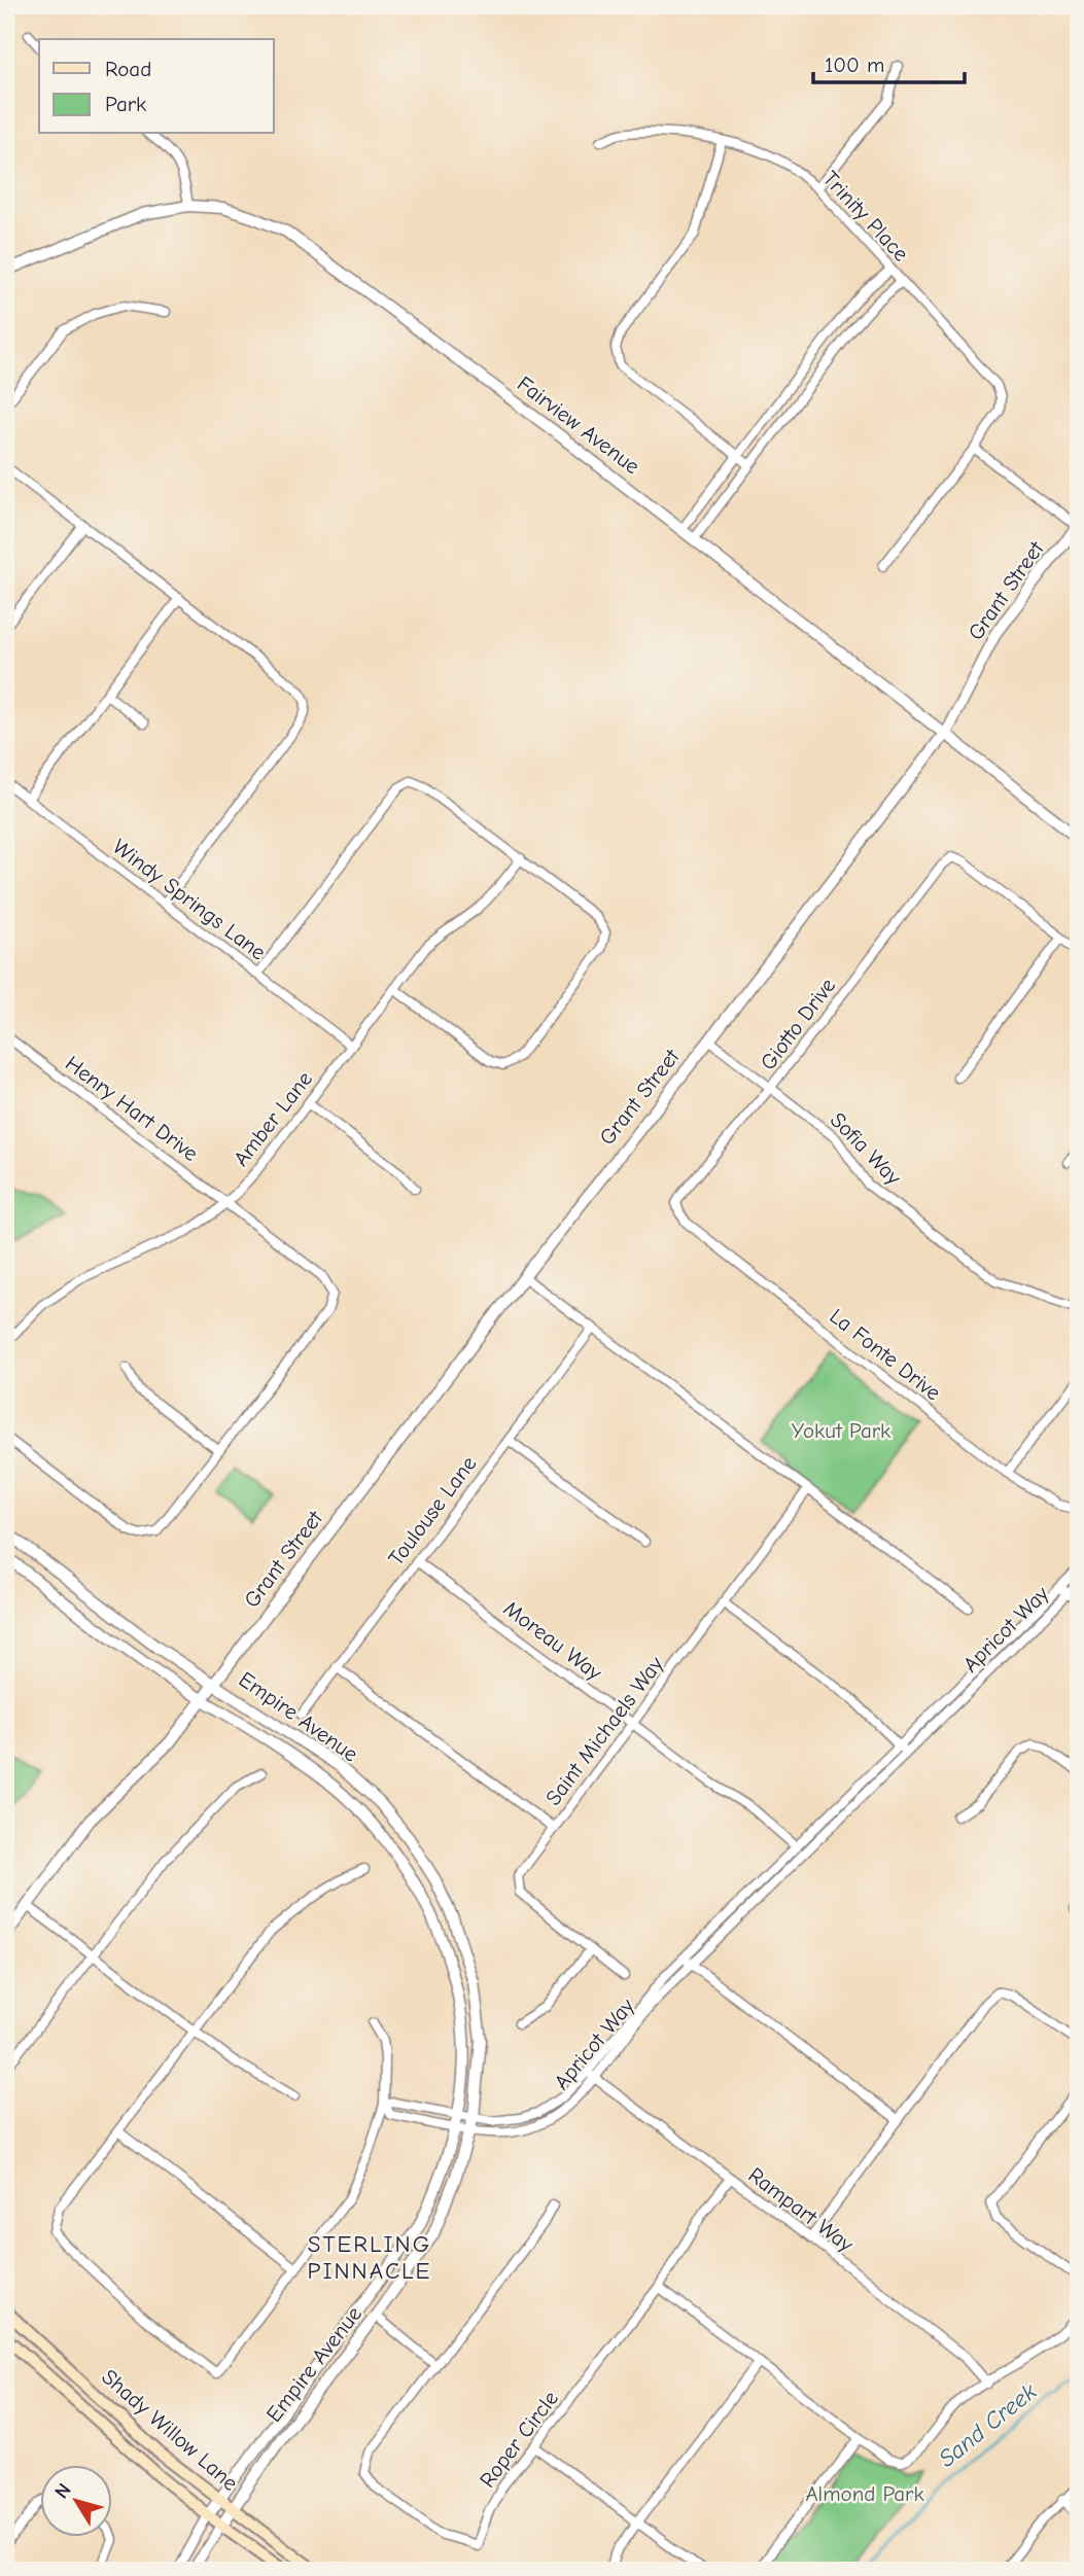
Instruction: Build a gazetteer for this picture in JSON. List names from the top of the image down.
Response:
{
  "streets": {
    "main road": ["Shady Willow Lane"],
    "street": [
      "Trinity Place",
      "Fairview Avenue",
      "Grant Street",
      "Windy Springs Lane",
      "Giotto Drive",
      "Henry Hart Drive",
      "Amber Lane",
      "Sofia Way",
      "La Fonte Drive",
      "Toulouse Lane",
      "Apricot Way",
      "Moreau Way",
      "Empire Avenue",
      "Saint Michaels Way",
      "Rampart Way",
      "Roper Circle"
    ]
  },
  "crossings": [
    ["Fairview Avenue", "Grant Street"],
    ["Grant Street", "Sofia Way"],
    ["Grant Street", "Empire Avenue"],
    ["Windy Springs Lane", "Amber Lane"],
    ["Giotto Drive", "Sofia Way"],
    ["Giotto Drive", "La Fonte Drive"],
    ["Henry Hart Drive", "Amber Lane"],
    ["Toulouse Lane", "Moreau Way"],
    ["Apricot Way", "Moreau Way"],
    ["Apricot Way", "Empire Avenue"],
    ["Apricot Way", "Rampart Way"],
    ["Moreau Way", "Saint Michaels Way"],
    ["Empire Avenue", "Shady Willow Lane"],
    ["Rampart Way", "Roper Circle"]
  ],
  "districts": ["STERLING PINNACLE"],
  "water": ["Sand Creek"],
  "parks": ["Yokut Park", "Almond Park"],
  "legend": ["Road", "Park"],
  "scale_bar": "100 m",
  "north": "top left"
}
